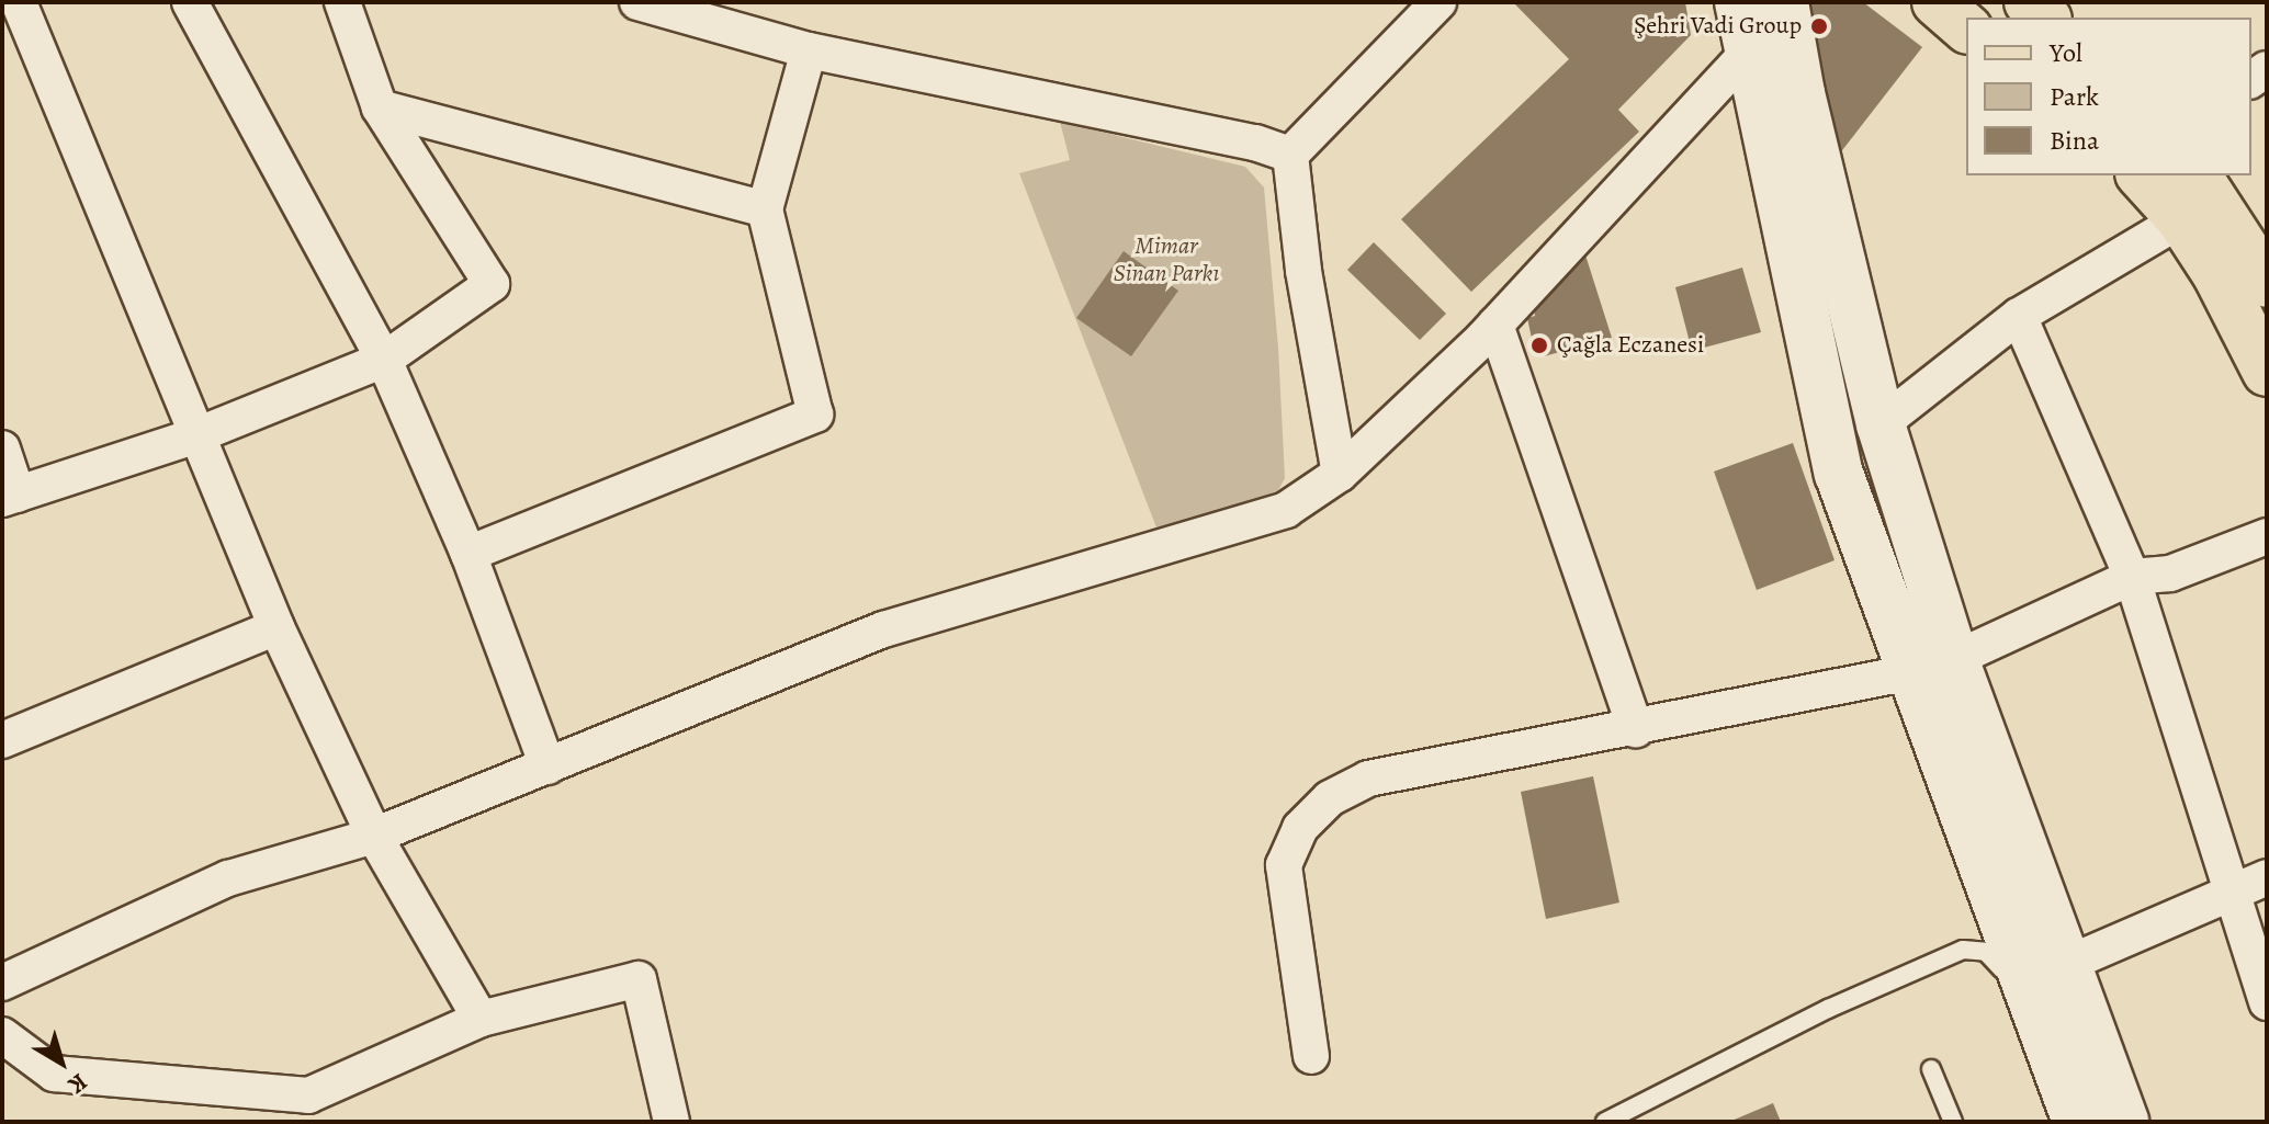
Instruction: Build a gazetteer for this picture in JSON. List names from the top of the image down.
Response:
{
  "parks": ["Mimar Sinan Parkı"],
  "places": ["Şehri Vadi Group", "Çağla Eczanesi"],
  "legend": ["Yol", "Park", "Bina"],
  "north": "bottom right"
}
